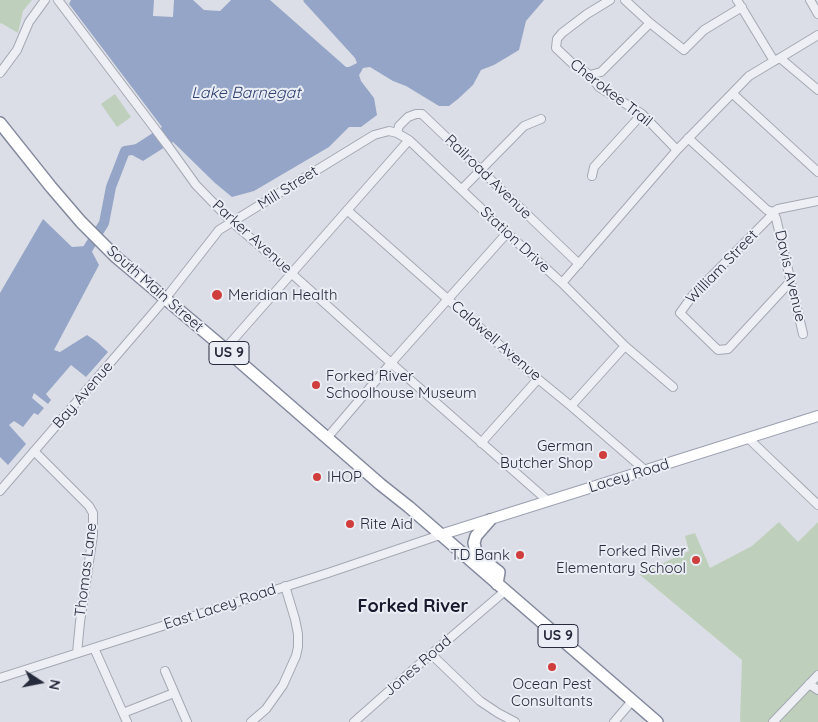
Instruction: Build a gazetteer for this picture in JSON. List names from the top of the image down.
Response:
{
  "streets": {
    "highway": ["South Main Street", "US 9"],
    "main road": ["Lacey Road"],
    "street": [
      "Cherokee Trail",
      "Railroad Avenue",
      "Mill Street",
      "Parker Avenue",
      "Station Drive",
      "William Street",
      "Davis Avenue",
      "Caldwell Avenue",
      "Bay Avenue",
      "Thomas Lane",
      "East Lacey Road",
      "Jones Road"
    ]
  },
  "crossings": [
    ["Cherokee Trail", "Station Drive"],
    ["Railroad Avenue", "Mill Street"],
    ["Railroad Avenue", "Station Drive"],
    ["Mill Street", "Parker Avenue"],
    ["Mill Street", "South Main Street"],
    ["Mill Street", "Bay Avenue"],
    ["Parker Avenue", "Lacey Road"],
    ["Station Drive", "Davis Avenue"],
    ["William Street", "Davis Avenue"],
    ["South Main Street", "US 9"],
    ["South Main Street", "Bay Avenue"],
    ["South Main Street", "Lacey Road"],
    ["South Main Street", "East Lacey Road"],
    ["Caldwell Avenue", "Lacey Road"],
    ["US 9", "Lacey Road"],
    ["US 9", "East Lacey Road"],
    ["US 9", "Jones Road"],
    ["Bay Avenue", "Thomas Lane"],
    ["Lacey Road", "East Lacey Road"],
    ["Thomas Lane", "East Lacey Road"]
  ],
  "districts": ["Forked River"],
  "water": ["Lake Barnegat"],
  "places": [
    "Meridian Health",
    "Forked River Schoolhouse Museum",
    "German Butcher Shop",
    "IHOP",
    "Rite Aid",
    "TD Bank",
    "Forked River Elementary School",
    "Ocean Pest Consultants"
  ],
  "north": "right"
}
